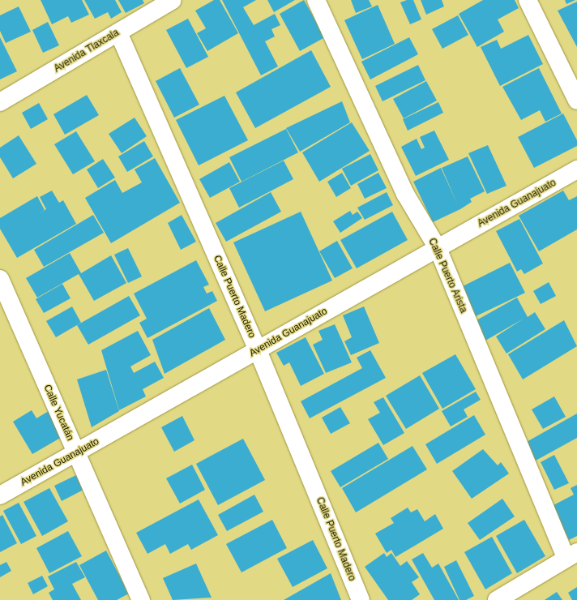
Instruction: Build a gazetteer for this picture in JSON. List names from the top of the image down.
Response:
{
  "streets": {
    "street": [
      "Avenida Tlaxcala",
      "Avenida Guanajuato",
      "Calle Puerto Arista",
      "Calle Puerto Madero",
      "Calle Yucatán"
    ]
  },
  "crossings": [
    ["Avenida Tlaxcala", "Calle Puerto Madero"],
    ["Avenida Guanajuato", "Calle Puerto Arista"],
    ["Avenida Guanajuato", "Calle Puerto Madero"],
    ["Avenida Guanajuato", "Calle Yucatán"]
  ]
}
